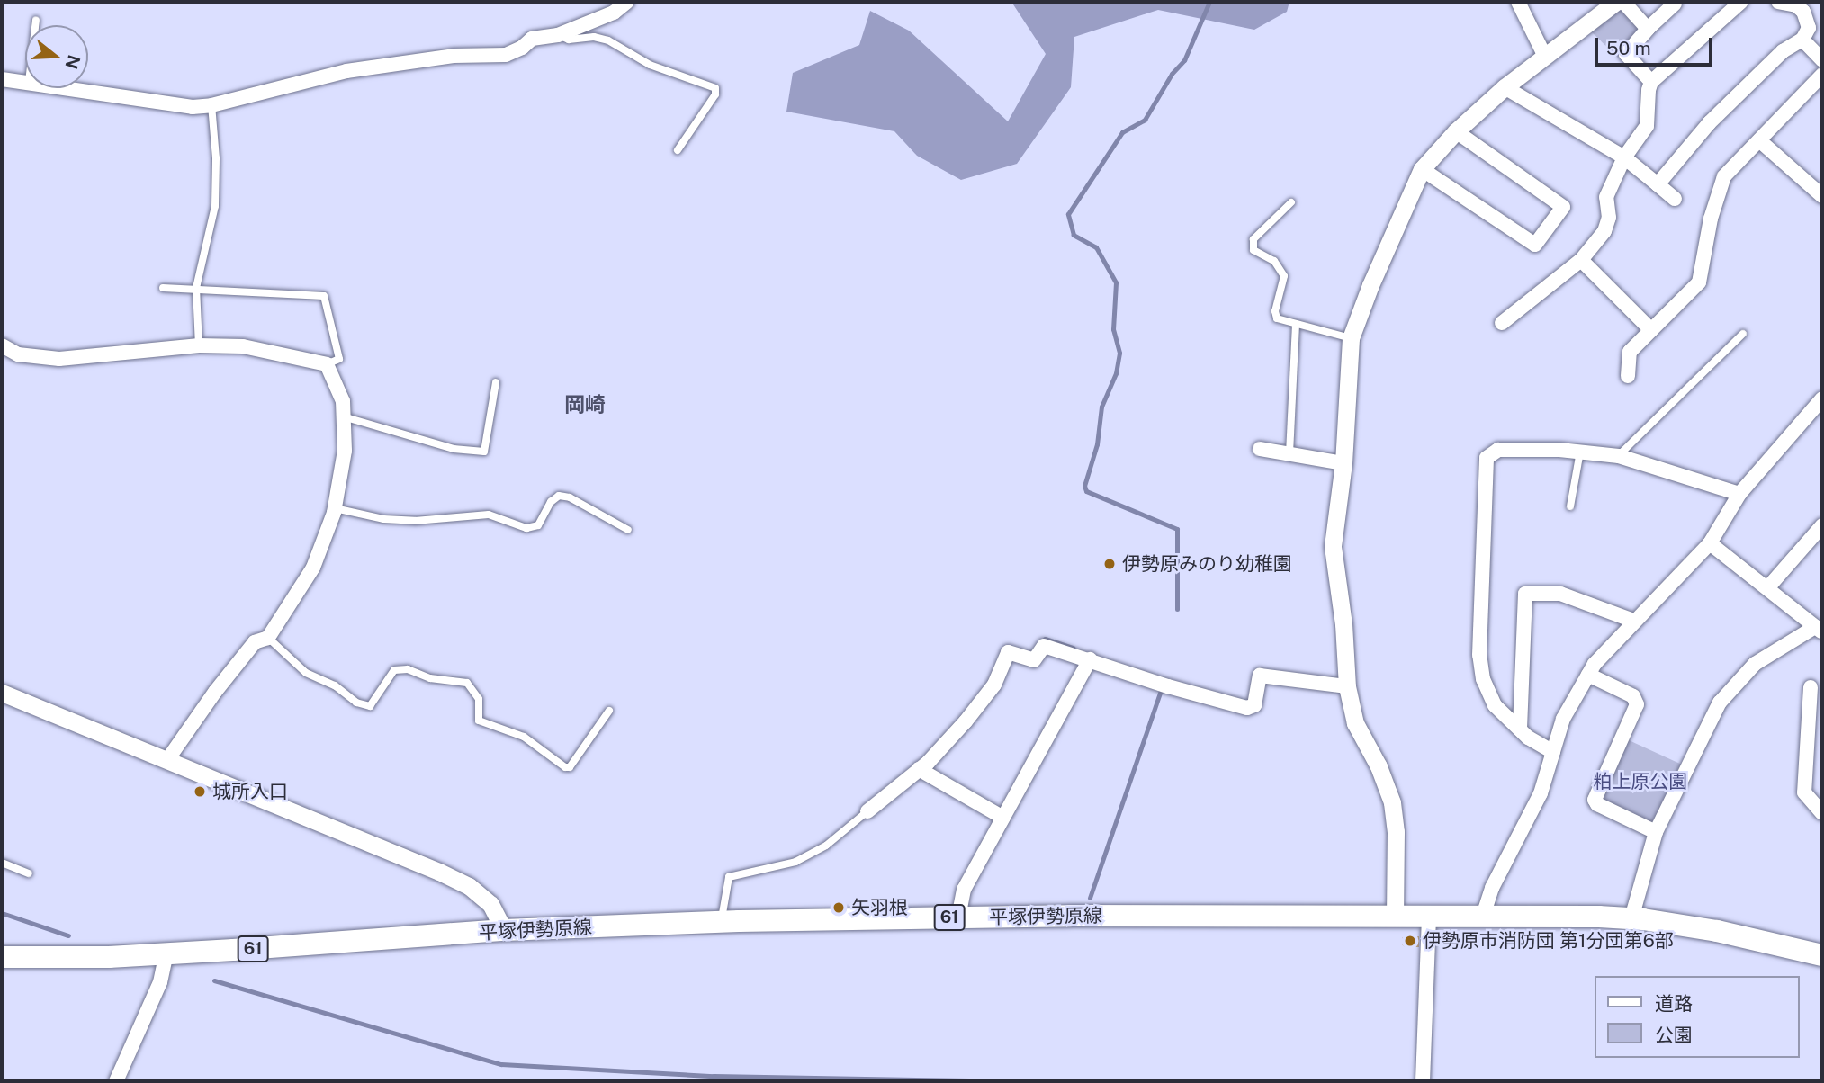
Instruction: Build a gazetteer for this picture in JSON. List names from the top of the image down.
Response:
{
  "streets": {
    "main road": ["平塚伊勢原線", "61"]
  },
  "districts": ["岡崎"],
  "parks": ["粕上原公園"],
  "places": [
    "伊勢原みのり幼稚園",
    "城所入口",
    "矢羽根",
    "伊勢原市消防団 第1分団第6部"
  ],
  "legend": ["道路", "公園"],
  "scale_bar": "50 m",
  "north": "right"
}
